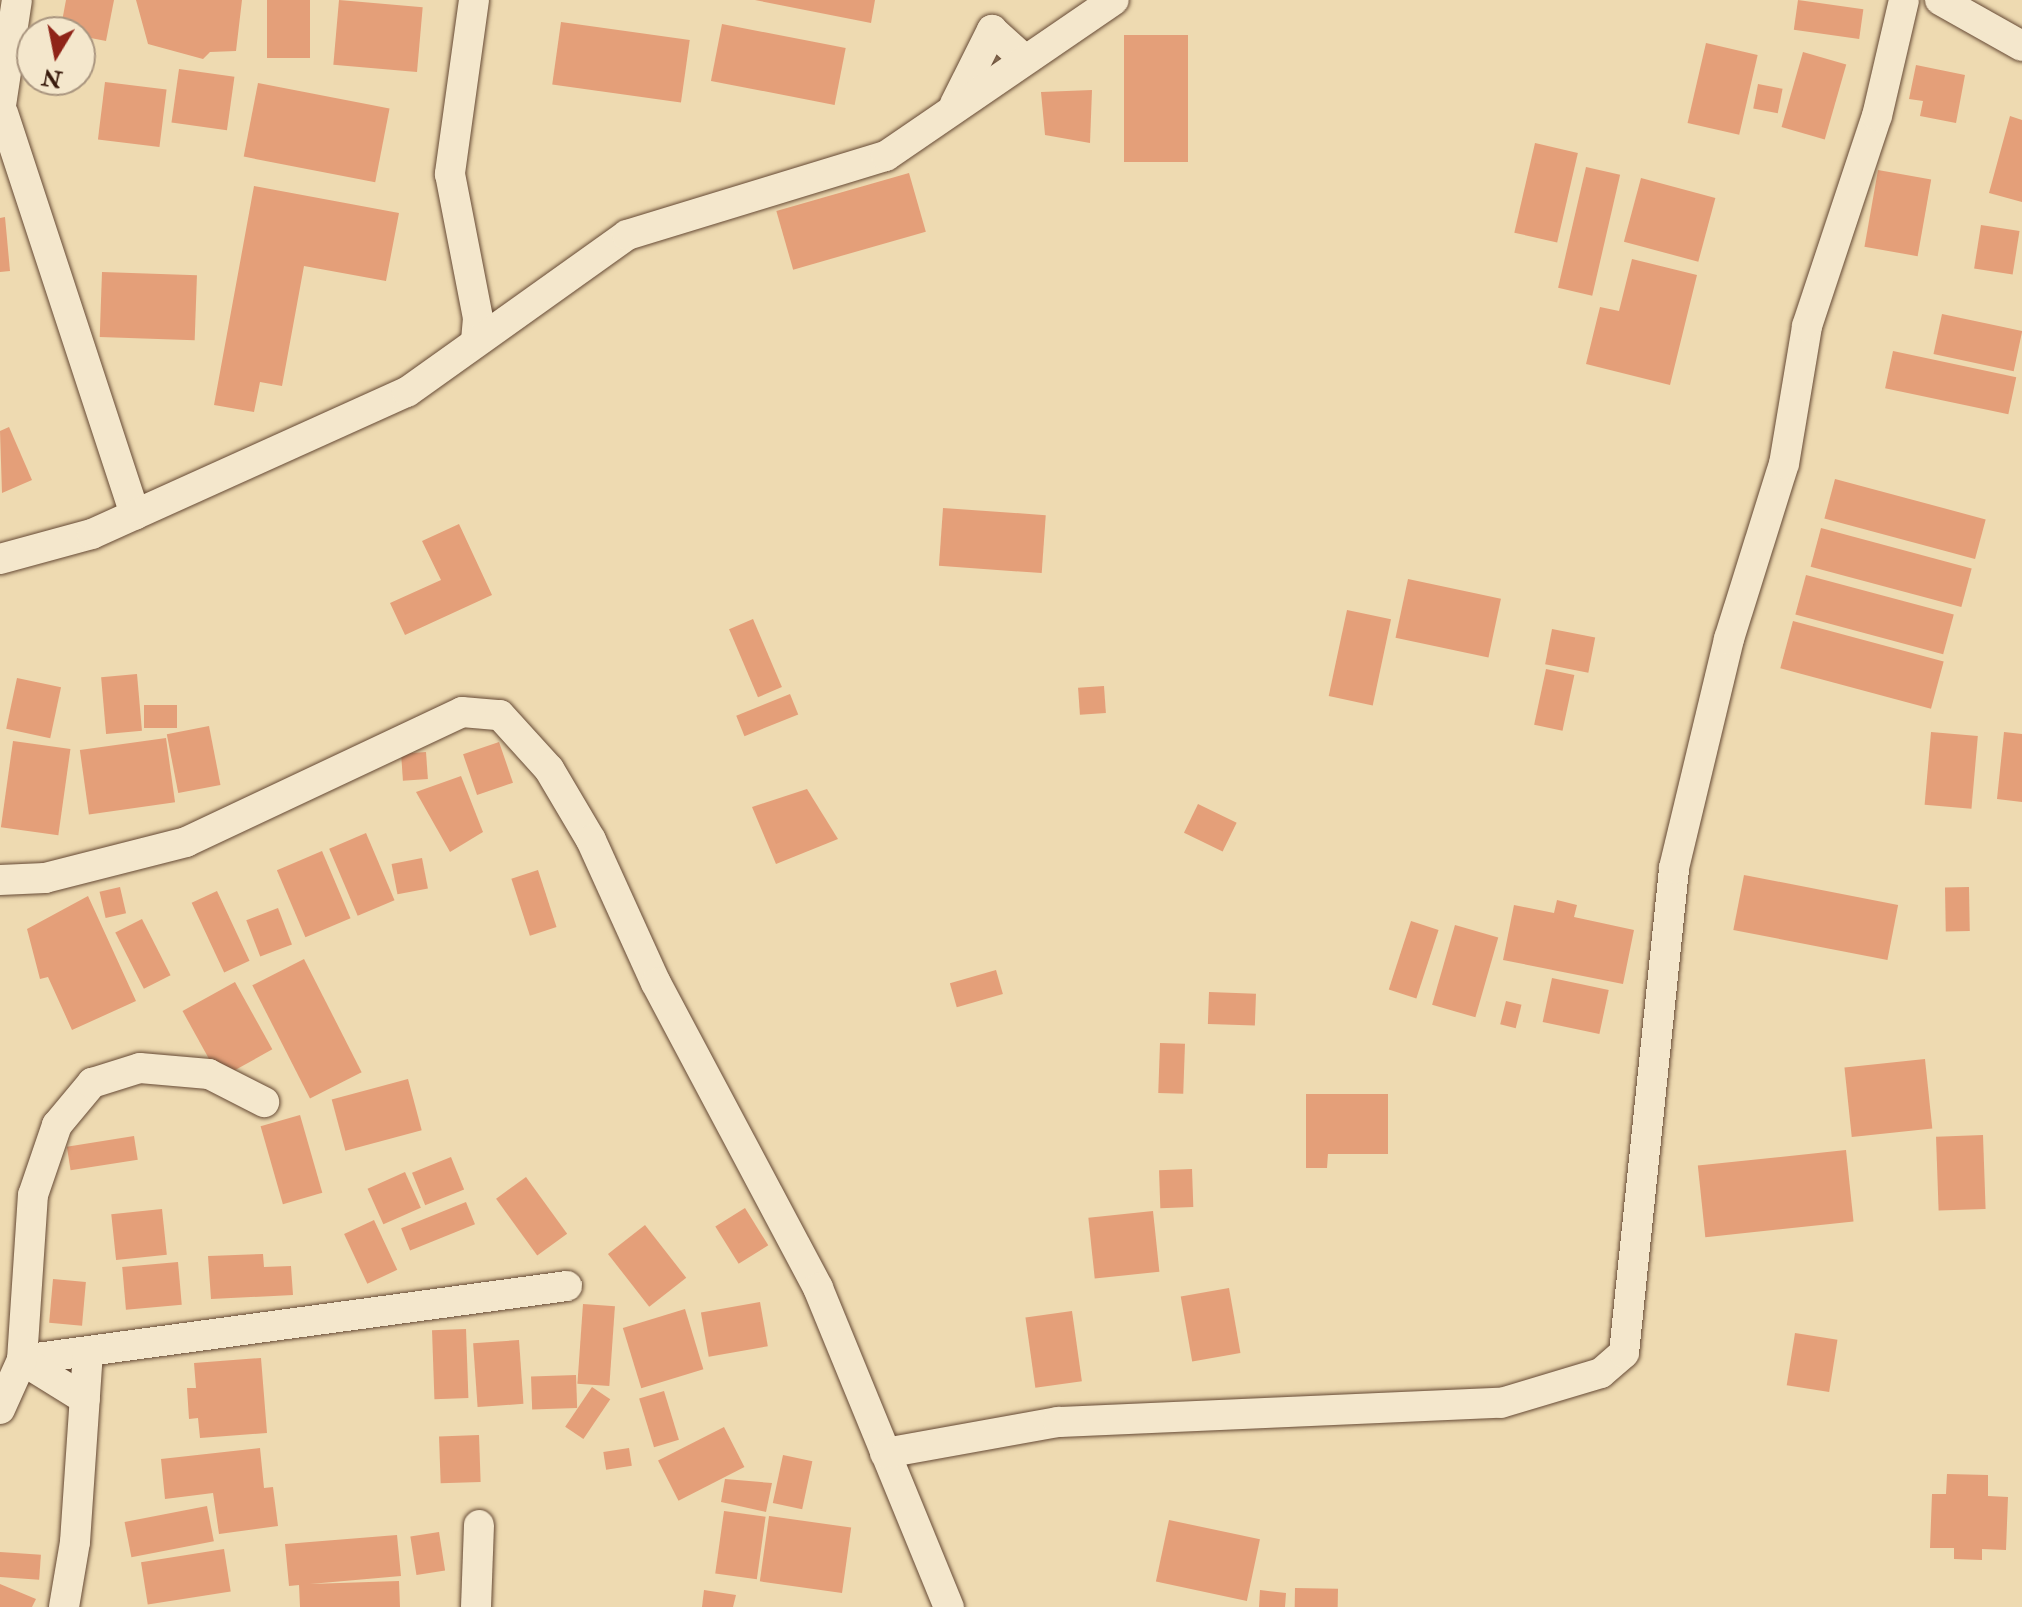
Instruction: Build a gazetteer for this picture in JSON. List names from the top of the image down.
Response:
{
  "north": "bottom"
}
